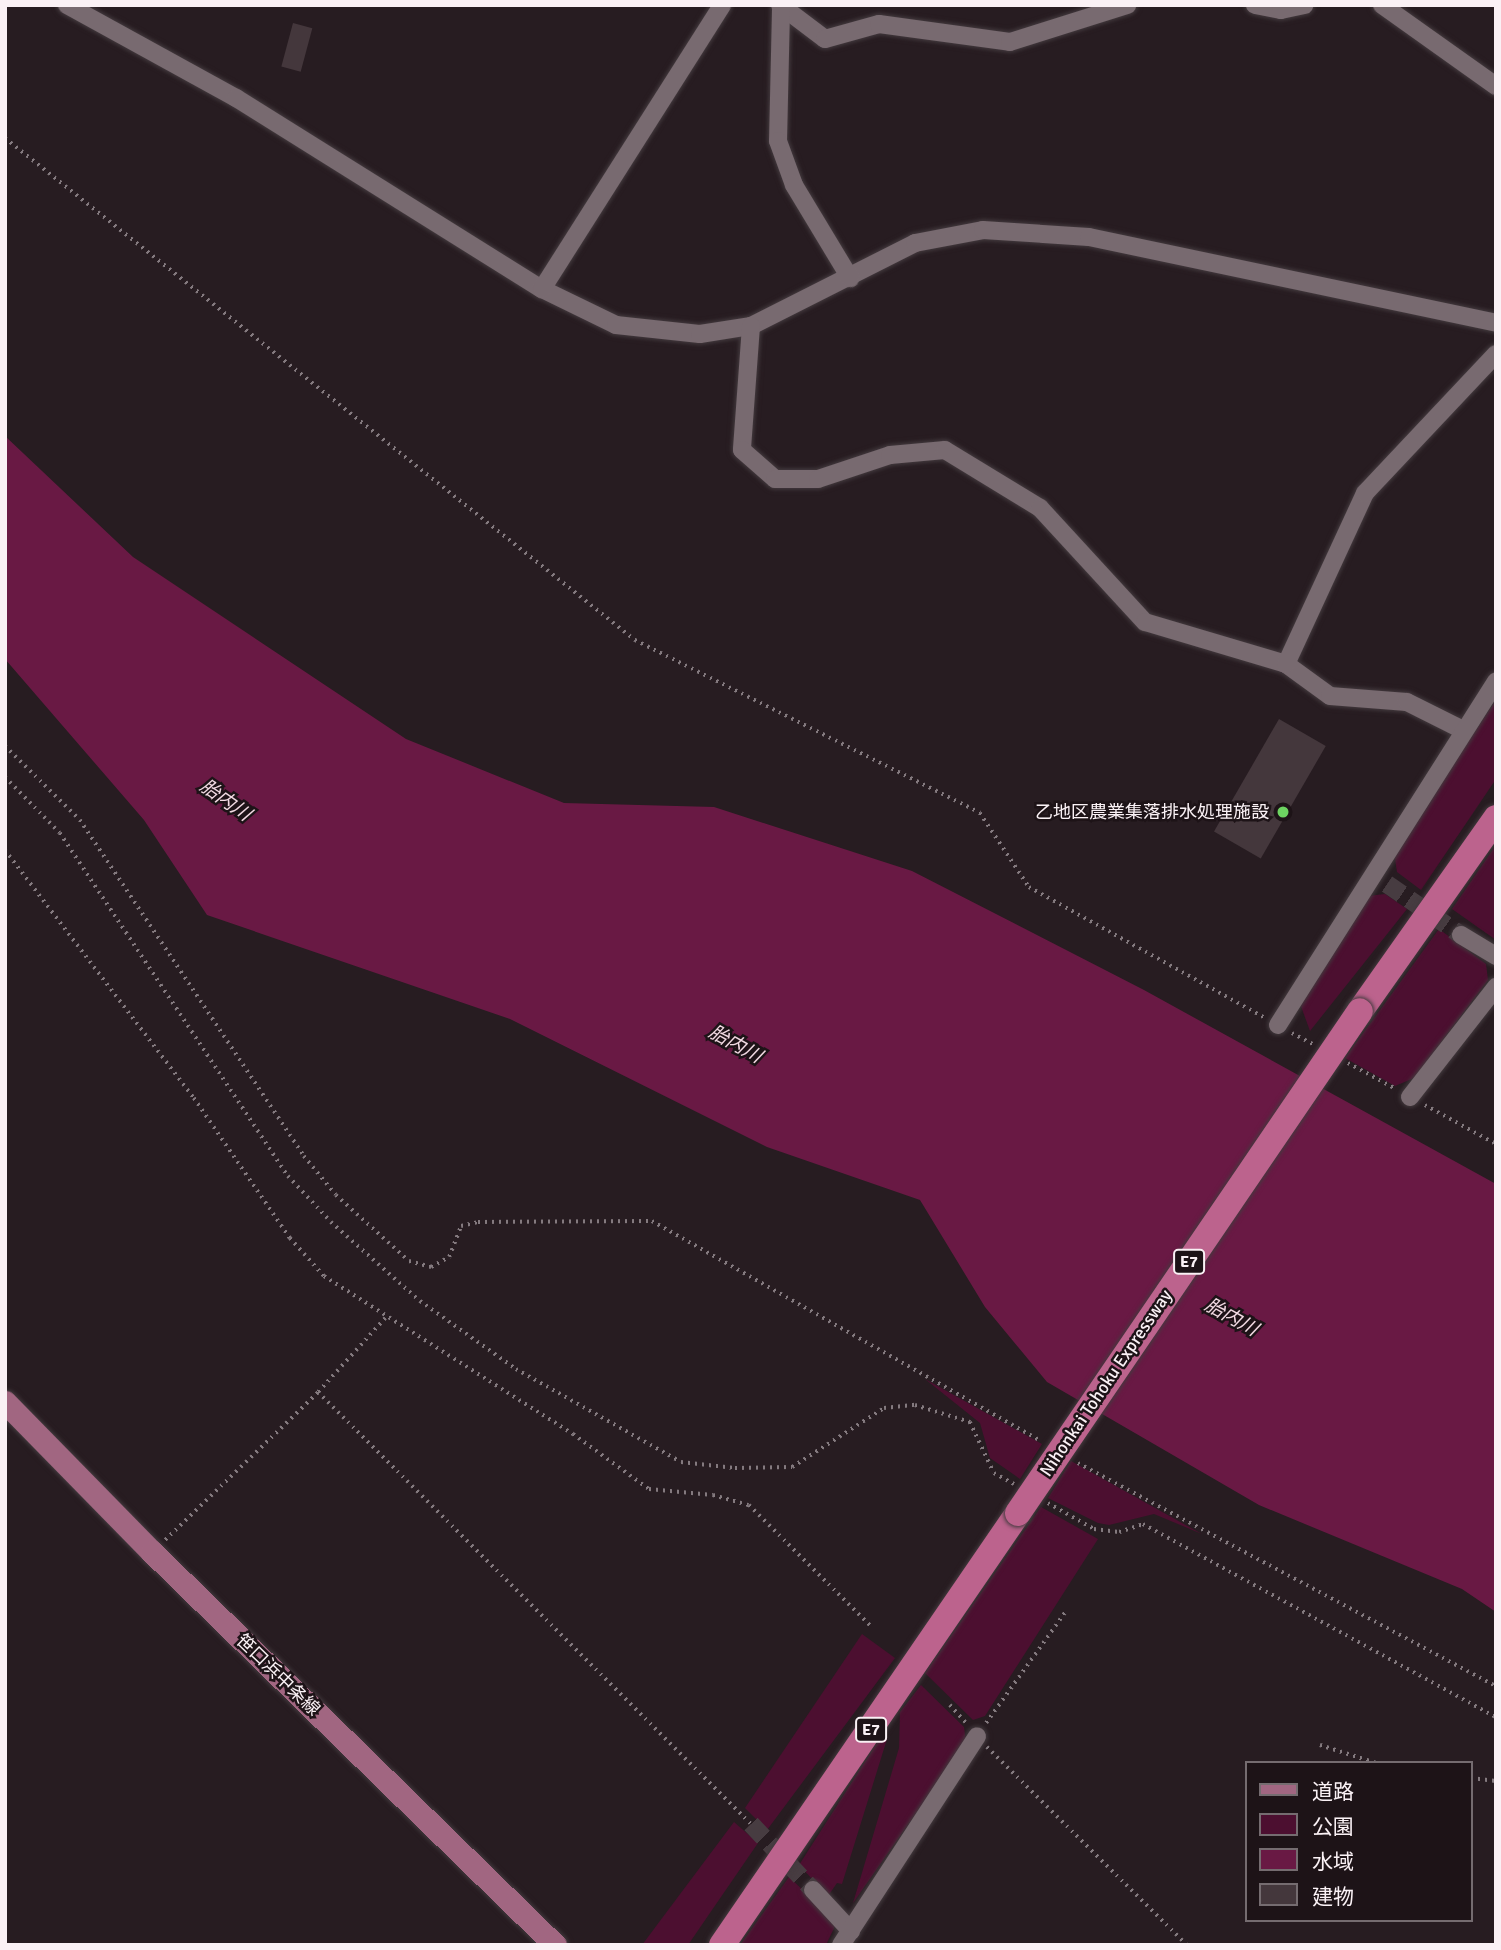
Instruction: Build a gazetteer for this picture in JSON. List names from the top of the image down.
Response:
{
  "streets": {
    "highway": ["E7", "Nihonkai Tohoku Expressway"],
    "main road": ["笹口浜中条線"]
  },
  "crossings": [
    ["E7", "Nihonkai Tohoku Expressway"]
  ],
  "water": ["胎内川"],
  "places": ["乙地区農業集落排水処理施設"],
  "legend": [
    "道路",
    "公園",
    "水域",
    "建物"
  ]
}
